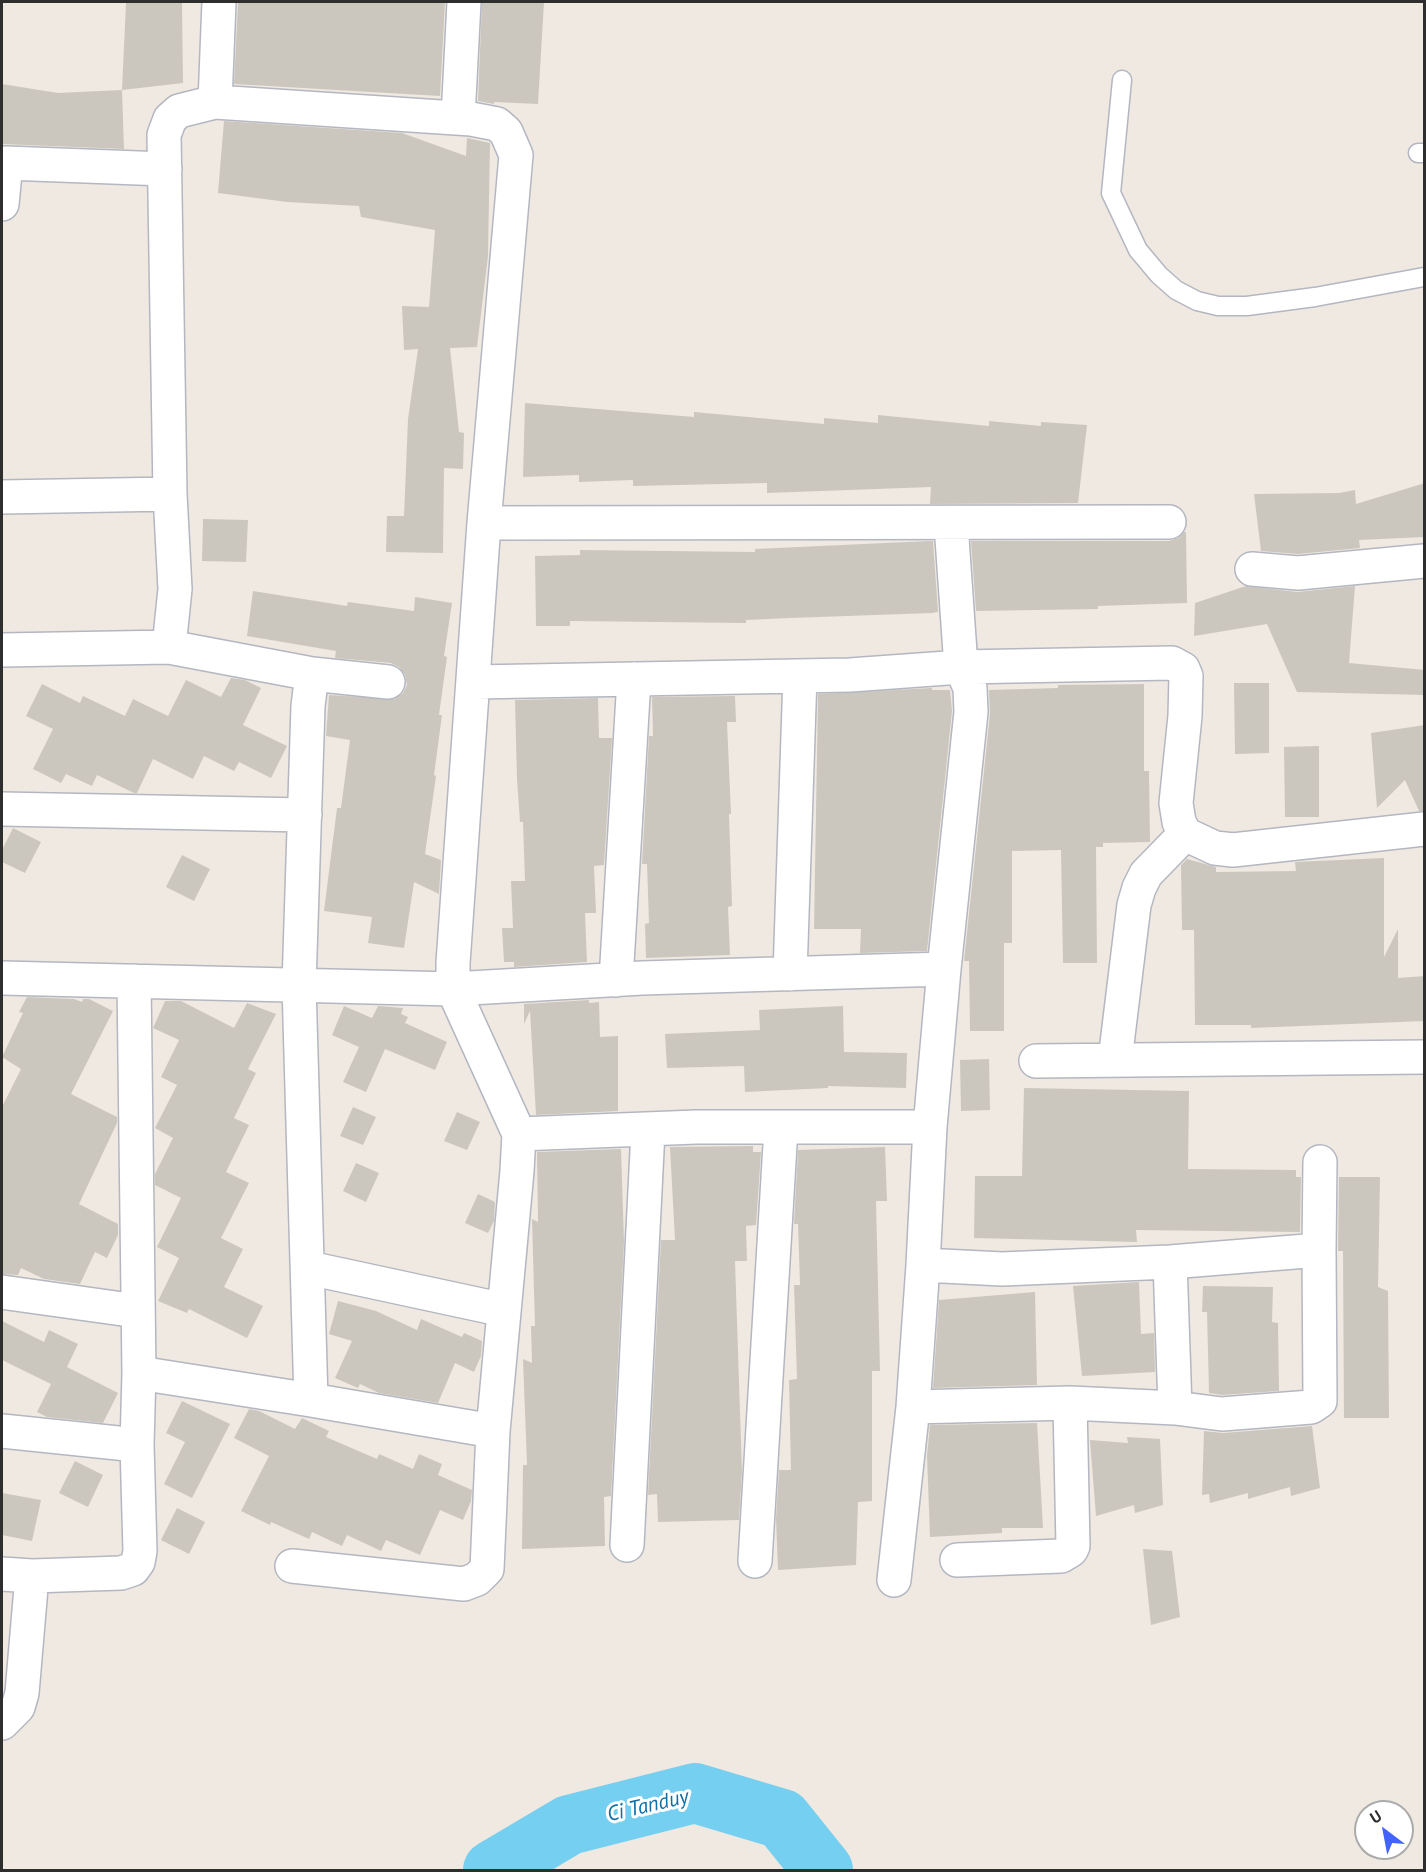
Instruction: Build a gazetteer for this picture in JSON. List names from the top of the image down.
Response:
{
  "water": ["Ci Tanduy"],
  "north": "top left"
}
